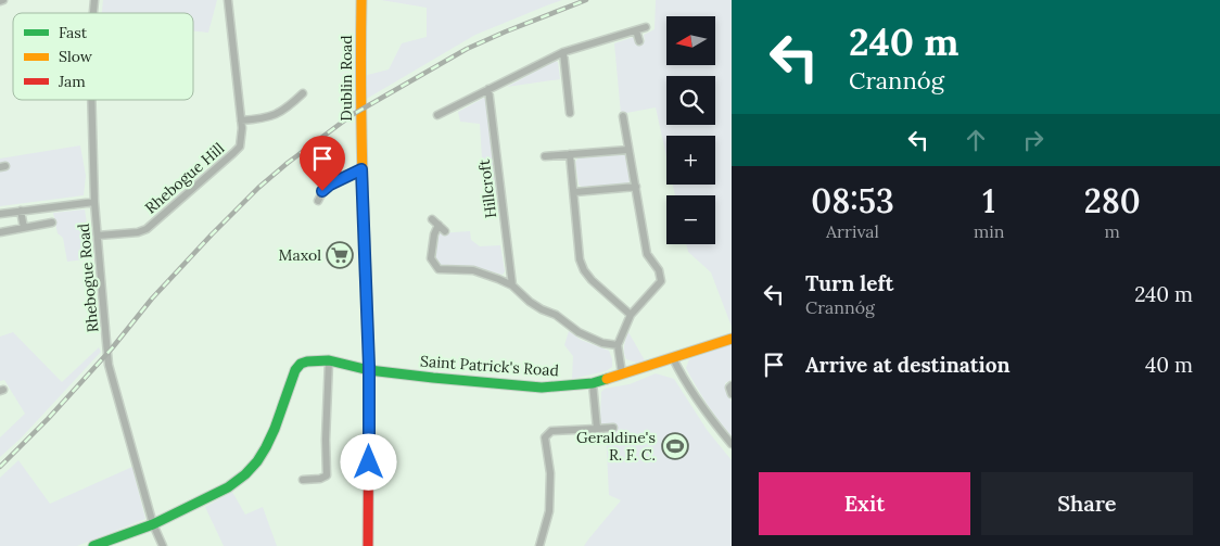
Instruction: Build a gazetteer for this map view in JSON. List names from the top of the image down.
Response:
{
  "streets": {
    "street": [
      "Dublin Road",
      "Rhebogue Hill",
      "Hillcroft",
      "Rhebogue Road",
      "Saint Patrick's Road"
    ]
  },
  "crossings": [
    ["Dublin Road", "Saint Patrick's Road"],
    ["Rhebogue Hill", "Rhebogue Road"],
    ["Rhebogue Road", "Saint Patrick's Road"]
  ],
  "places": {
    "supermarket": ["Maxol"],
    "sports": ["Geraldine's R. F. C."]
  },
  "legend": ["Fast", "Slow", "Jam"],
  "north": "left",
  "page": {
    "turn": ["240 m", "Crannóg"],
    "map_buttons": ["+", "−"],
    "eta": [
      "08:53",
      "Arrival",
      "1",
      "min",
      "280",
      "m"
    ],
    "list": [
      {
        "name": "Turn left",
        "note": "Crannóg",
        "value": "240 m"
      },
      {
        "name": "Arrive at destination",
        "value": "40 m"
      }
    ],
    "buttons": ["Exit", "Share"]
  }
}
